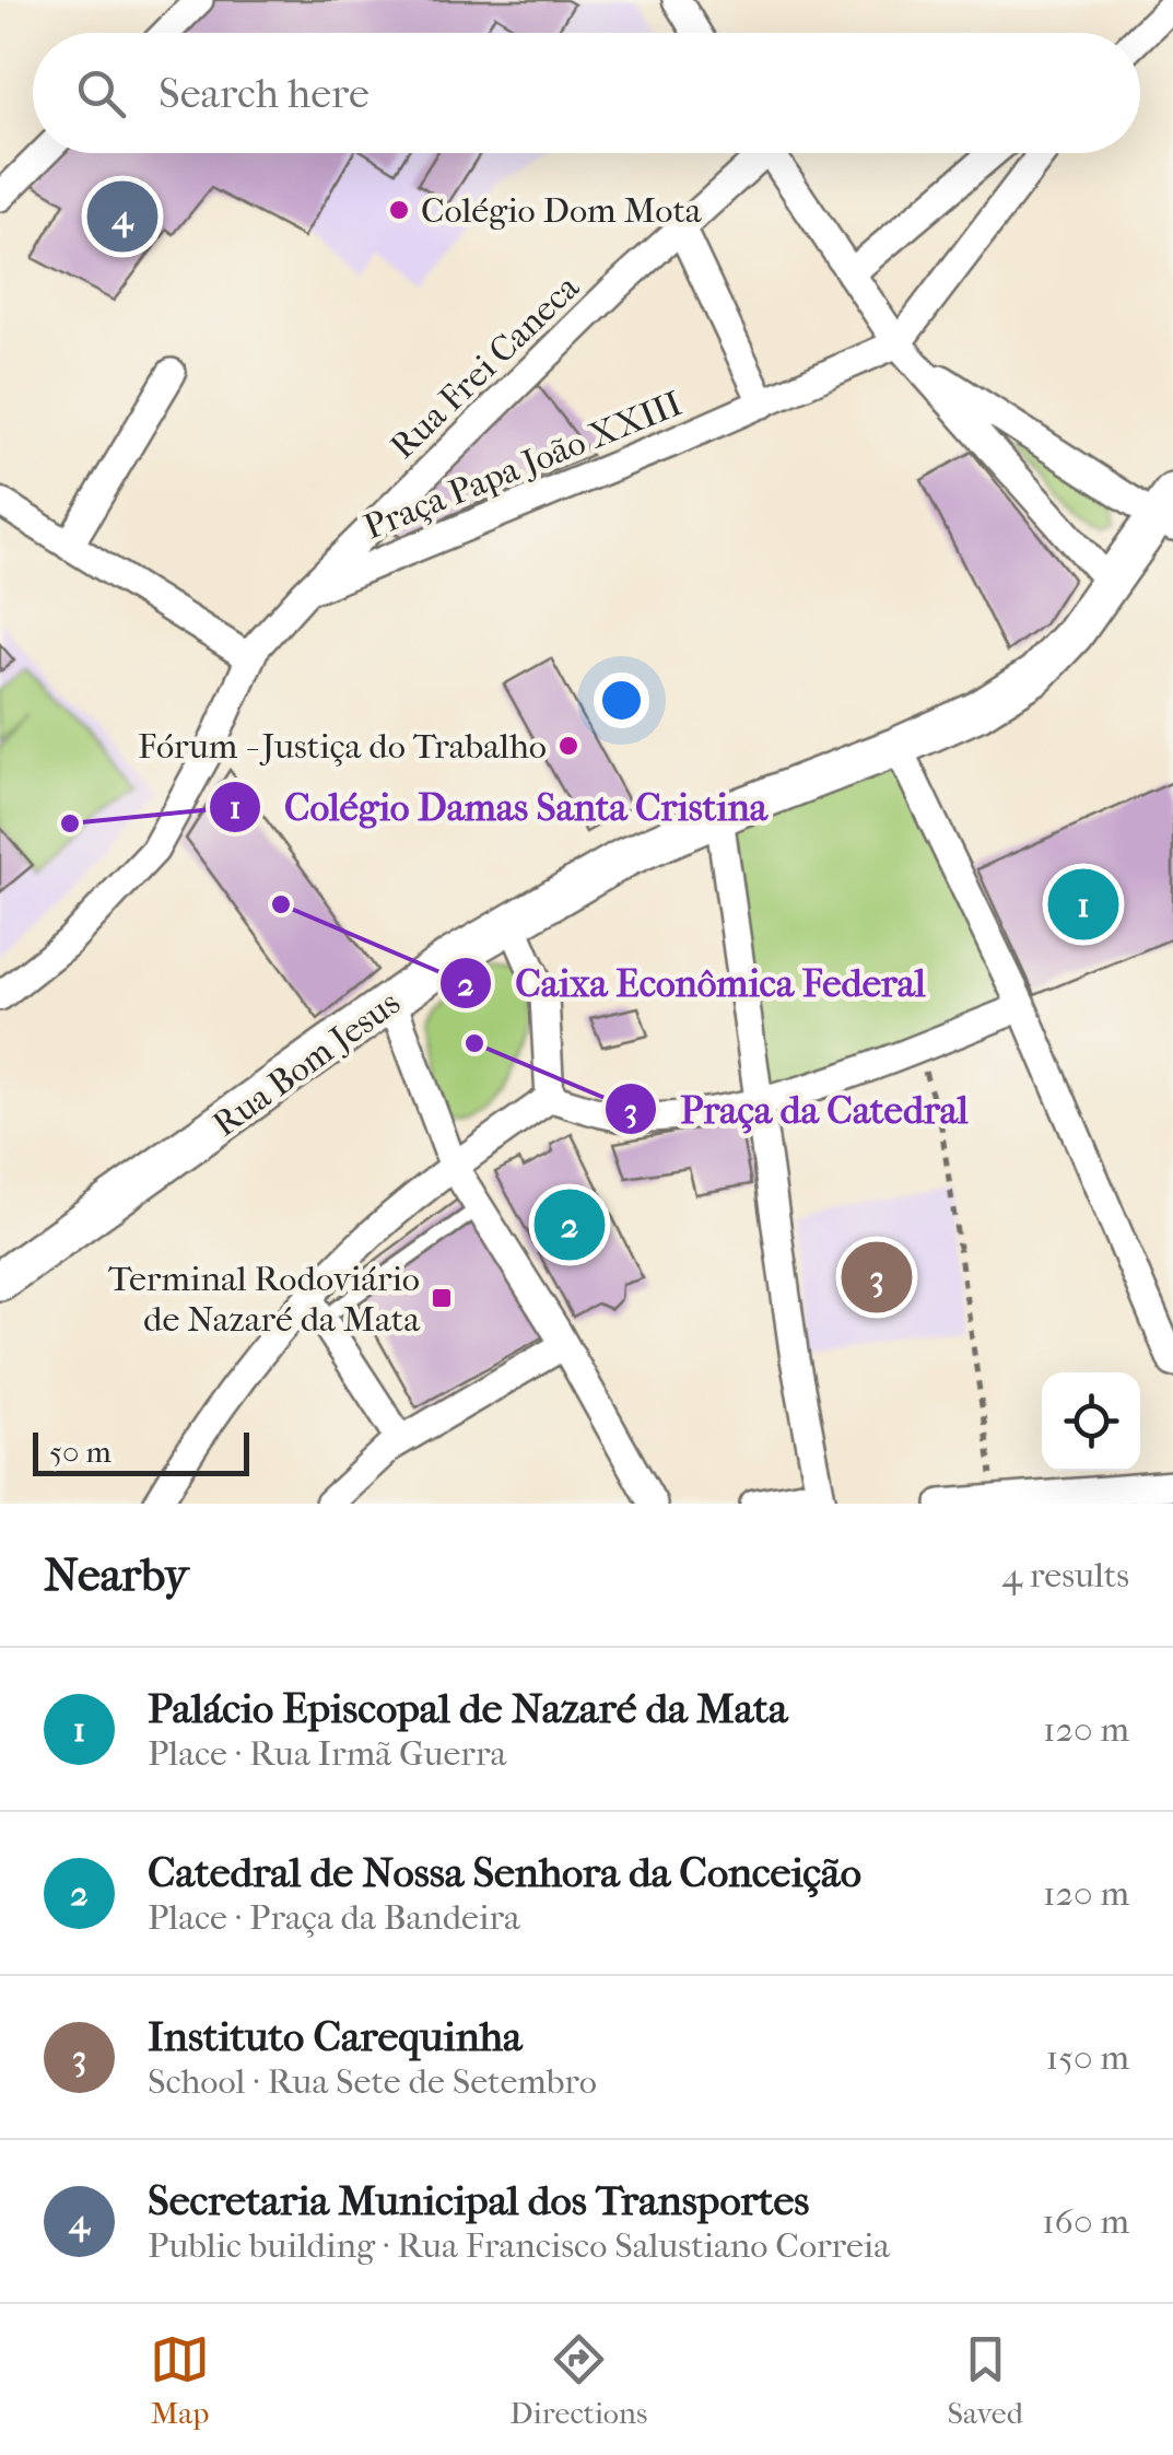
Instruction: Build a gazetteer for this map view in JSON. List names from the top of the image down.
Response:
{
  "streets": {
    "street": ["Rua Frei Caneca", "Praça Papa João XXIII", "Rua Bom Jesus"]
  },
  "crossings": [
    ["Rua Frei Caneca", "Praça Papa João XXIII"]
  ],
  "places": {
    "other": [
      "Colégio Dom Mota",
      "Fórum - Justiça do Trabalho",
      "Colégio Damas Santa Cristina",
      "Caixa Econômica Federal",
      "Praça da Catedral"
    ],
    "transit": ["Terminal Rodoviário de Nazaré da Mata"]
  },
  "scale_bar": "50 m",
  "page": {
    "search": "Search here",
    "pins": [
      "4",
      "1",
      "2",
      "3"
    ],
    "scale": "50 m",
    "heading": ["Nearby", "4 results"],
    "list": [
      {
        "mark": "1",
        "name": "Palácio Episcopal de Nazaré da Mata",
        "note": "Place · Rua Irmã Guerra",
        "value": "120 m"
      },
      {
        "mark": "2",
        "name": "Catedral de Nossa Senhora da Conceição",
        "note": "Place · Praça da Bandeira",
        "value": "120 m"
      },
      {
        "mark": "3",
        "name": "Instituto Carequinha",
        "note": "School · Rua Sete de Setembro",
        "value": "150 m"
      },
      {
        "mark": "4",
        "name": "Secretaria Municipal dos Transportes",
        "note": "Public building · Rua Francisco Salustiano Correia",
        "value": "160 m"
      }
    ],
    "nav": ["Map", "Directions", "Saved"]
  }
}
